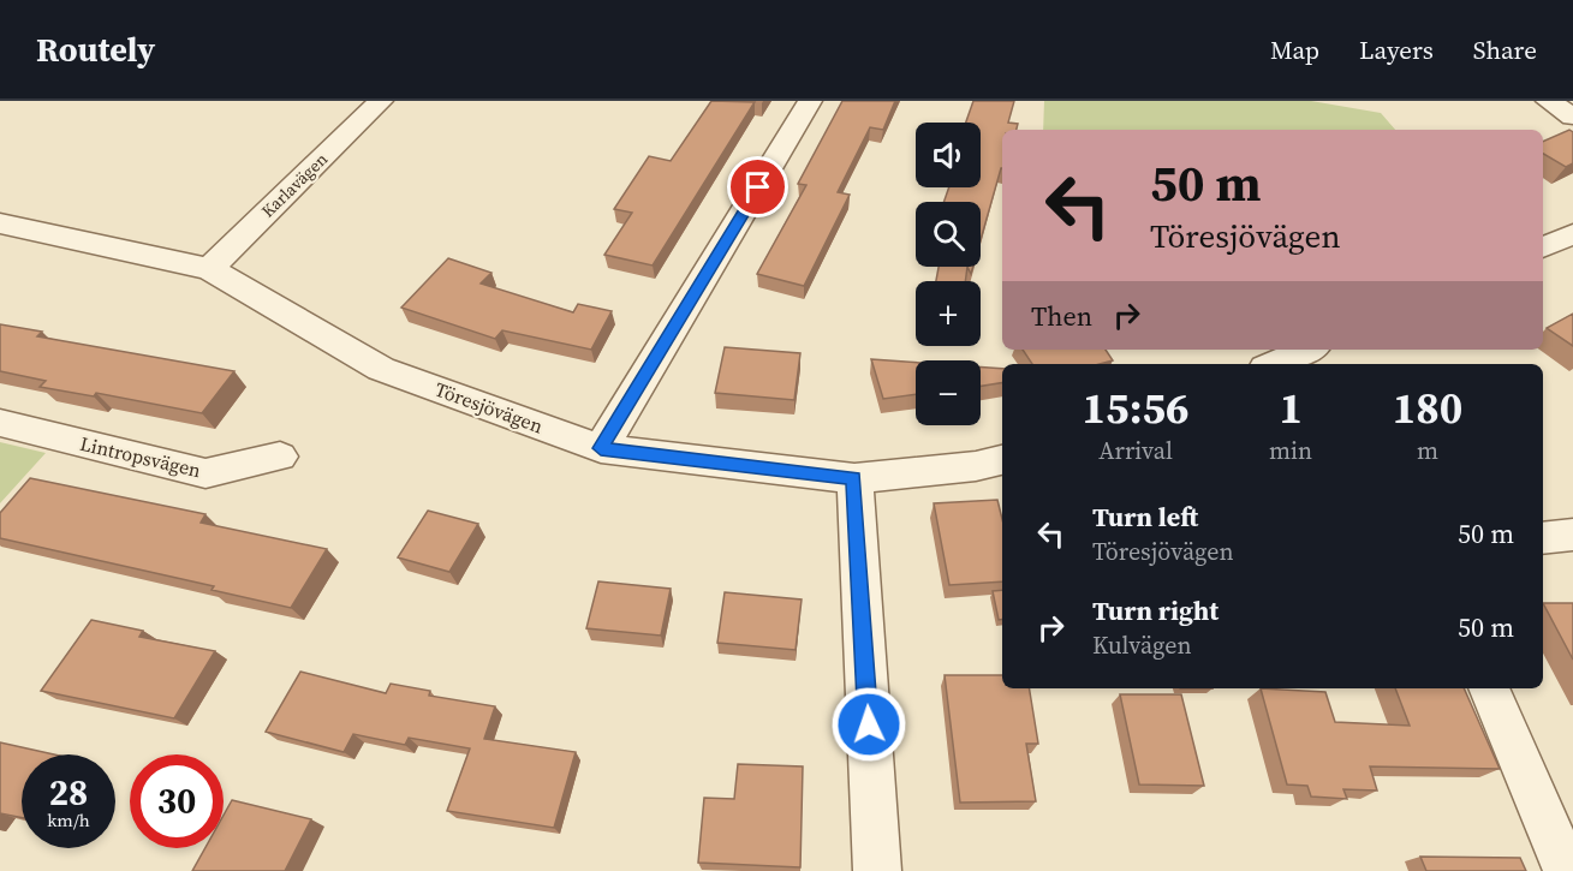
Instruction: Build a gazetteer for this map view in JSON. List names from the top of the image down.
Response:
{
  "streets": {
    "street": ["Karlavägen", "Töresjövägen", "Lintropsvägen"]
  },
  "crossings": [
    ["Karlavägen", "Töresjövägen"]
  ],
  "page": {
    "header": "Routely",
    "nav": ["Map", "Layers", "Share"],
    "map_buttons": ["+", "−"],
    "turn": ["50 m", "Töresjövägen"],
    "then": "Then",
    "eta": [
      "15:56",
      "Arrival",
      "1",
      "min",
      "180",
      "m"
    ],
    "list": [
      {
        "name": "Turn left",
        "note": "Töresjövägen",
        "value": "50 m"
      },
      {
        "name": "Turn right",
        "note": "Kulvägen",
        "value": "50 m"
      }
    ],
    "speed": "28 km/h",
    "limit": "30"
  }
}
